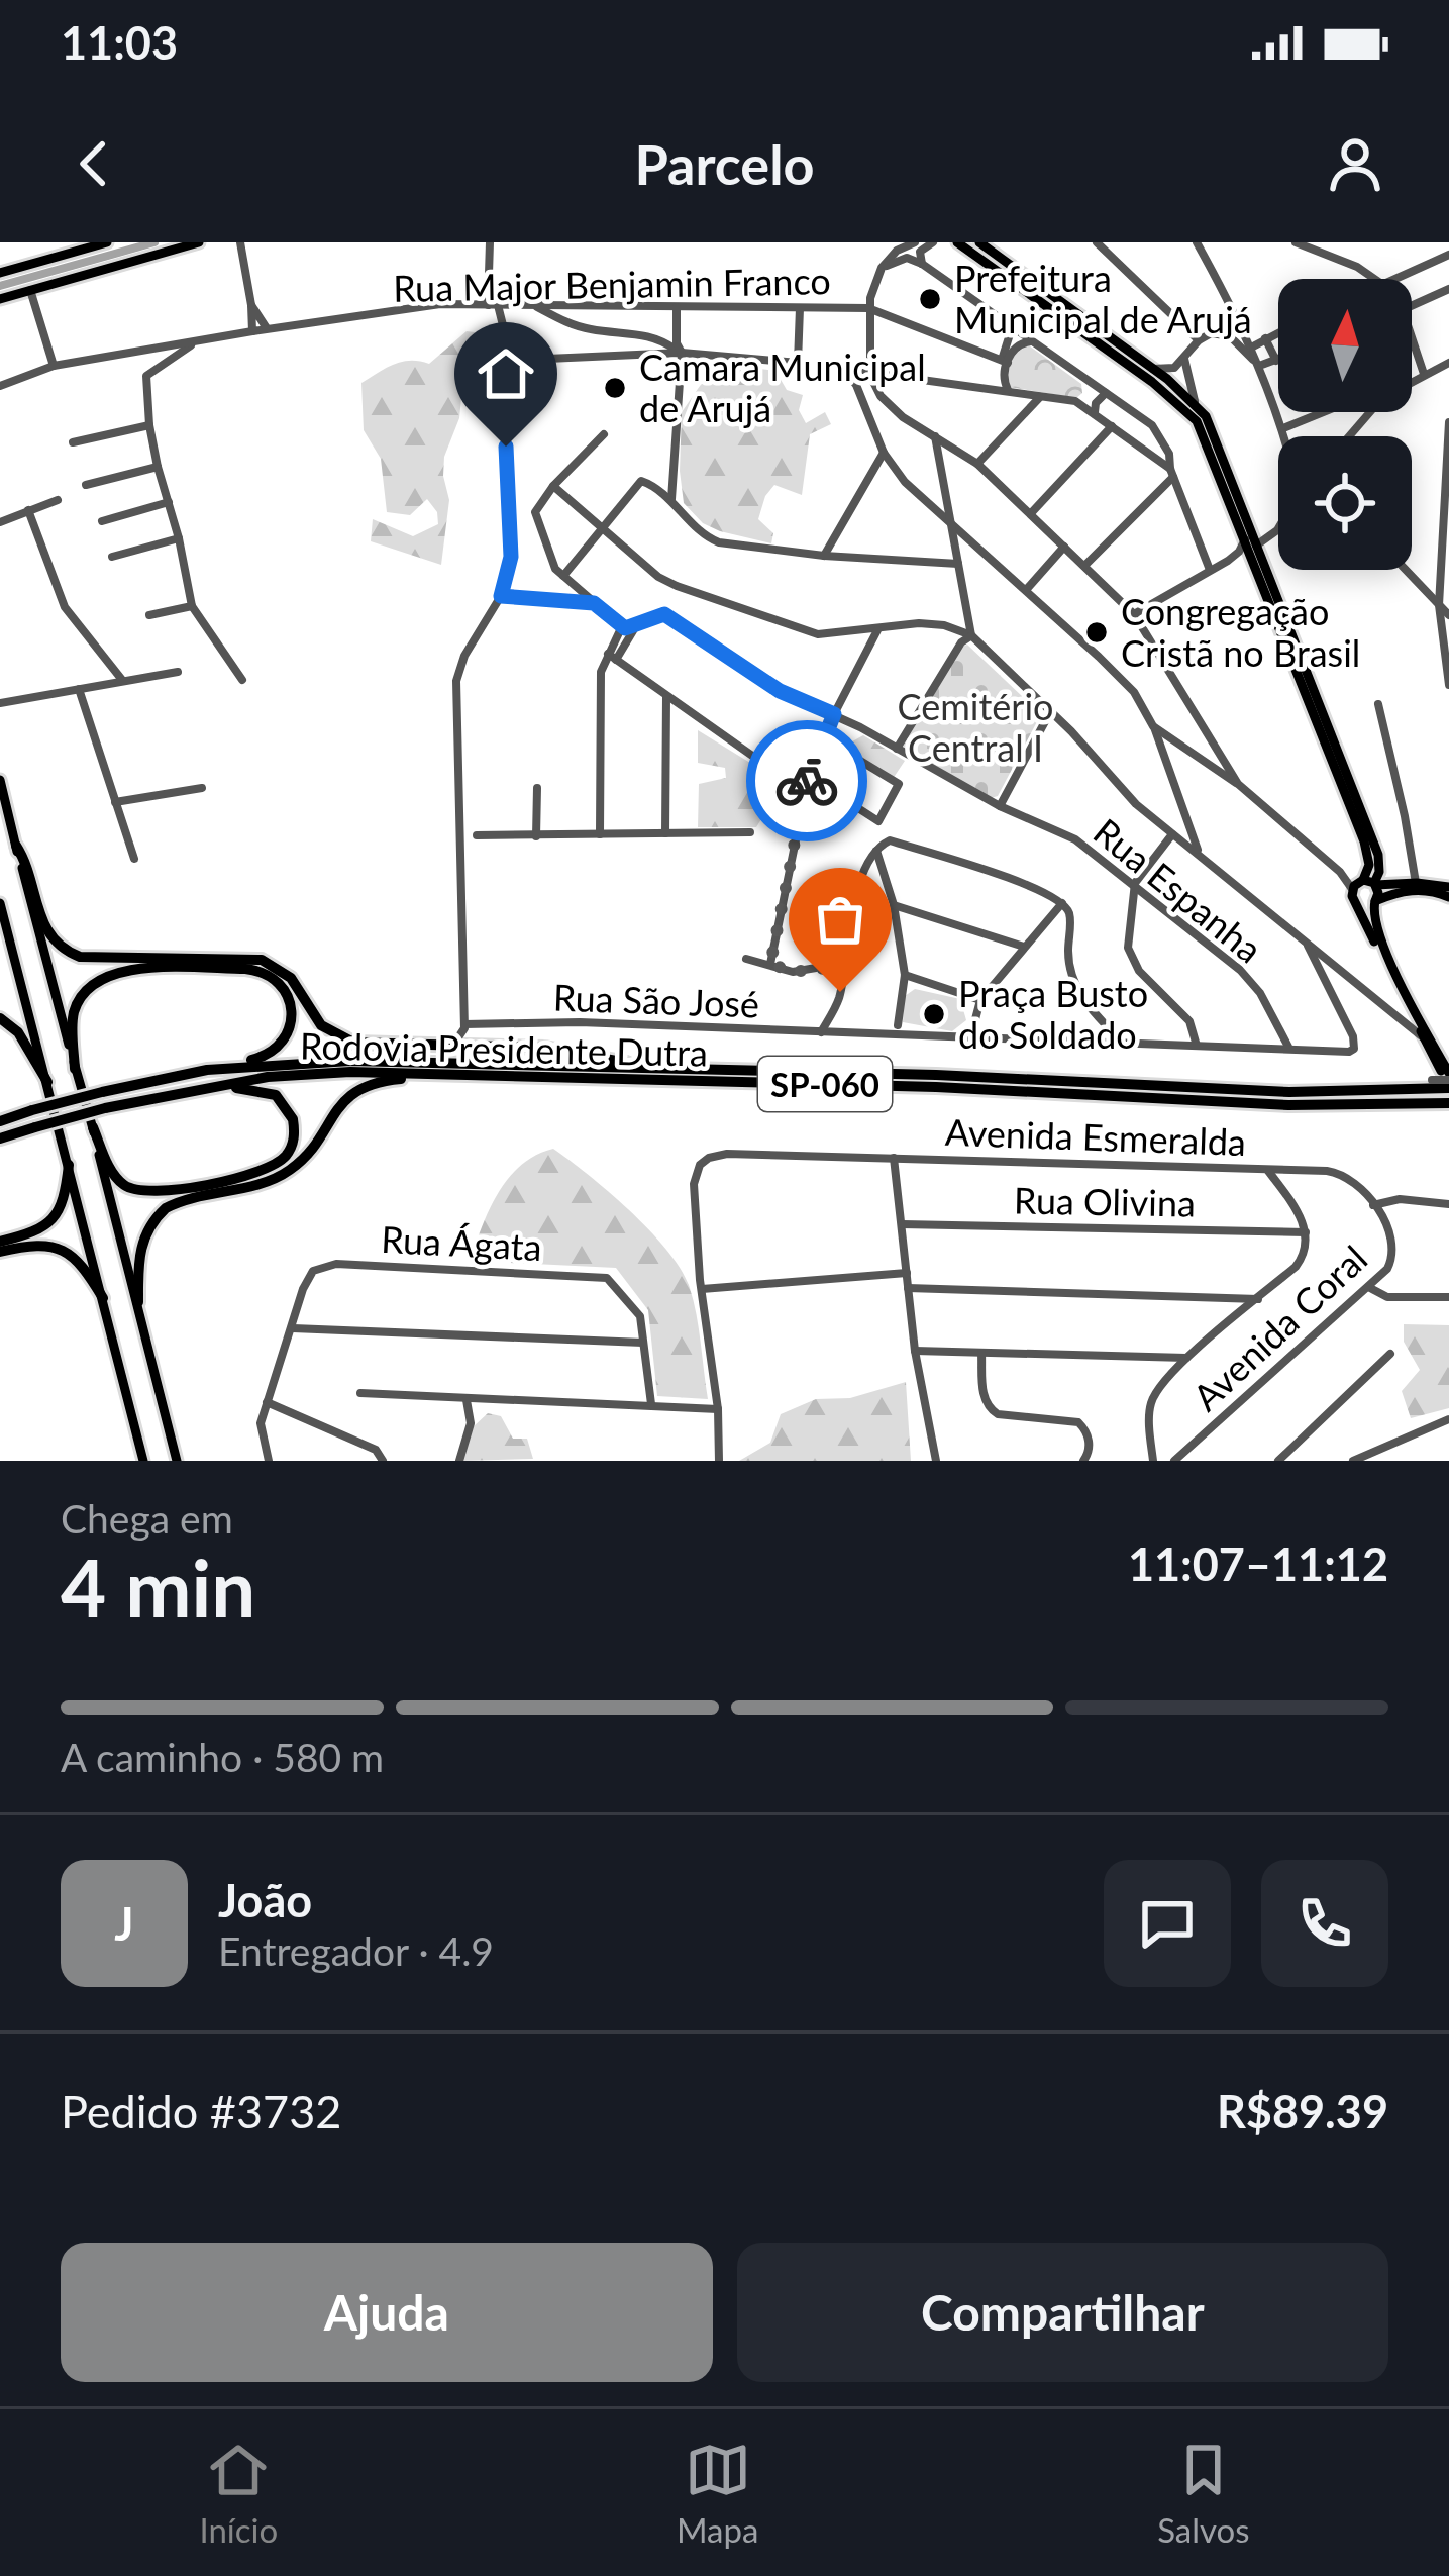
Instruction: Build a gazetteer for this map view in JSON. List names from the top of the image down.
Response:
{
  "streets": {
    "highway": ["Rodovia Presidente Dutra", "SP-060"],
    "street": [
      "Rua Major Benjamin Franco",
      "Rua Espanha",
      "Rua São José",
      "Avenida Esmeralda",
      "Rua Olivina",
      "Rua Ágata",
      "Avenida Coral"
    ]
  },
  "crossings": [
    ["Rua Espanha", "Rua São José"],
    ["Avenida Esmeralda", "Avenida Coral"]
  ],
  "parks": ["Cemitério Central I"],
  "places": [
    "Prefeitura Municipal de Arujá",
    "Camara Municipal de Arujá",
    "Congregação Cristã no Brasil",
    "Praça Busto do Soldado"
  ],
  "north": "top",
  "page": {
    "status": "11:03",
    "header": "Parcelo",
    "heading": ["4 min", "Chega em", "11:07–11:12"],
    "panel": [
      "João",
      "Entregador · 4.9",
      "Pedido #3732",
      "R$89.39"
    ],
    "bar": "A caminho · 580 m",
    "round": "J",
    "buttons": ["Ajuda", "Compartilhar"],
    "tabs": ["Início", "Mapa", "Salvos"]
  }
}
